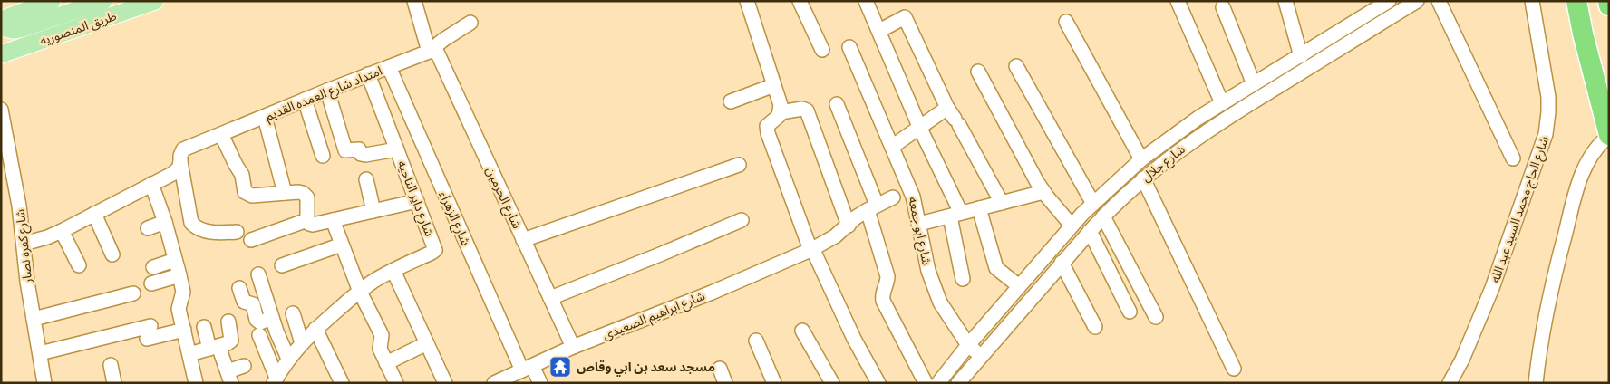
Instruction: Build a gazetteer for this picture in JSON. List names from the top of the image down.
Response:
{
  "streets": {
    "main road": ["طريق المنصوريه"],
    "street": [
      "امتداد شارع العمده القديم",
      "شارع جلال",
      "شارع الحرمين",
      "شارع داير الناحيه",
      "شارع الحاج محمد السيد عبد الله",
      "شارع الزهراء",
      "شارع ابو جمعه",
      "شارع كفره نصار",
      "شارع ابراهيم الصعيدى"
    ]
  },
  "crossings": [
    ["امتداد شارع العمده القديم", "شارع الحرمين"],
    ["امتداد شارع العمده القديم", "شارع داير الناحيه"],
    ["امتداد شارع العمده القديم", "شارع الزهراء"],
    ["شارع جلال", "شارع ابو جمعه"],
    ["شارع الحرمين", "شارع ابراهيم الصعيدى"],
    ["شارع الزهراء", "شارع ابراهيم الصعيدى"]
  ],
  "places": {
    "temple": ["مسجد سعد بن ابي وقاص"]
  }
}
